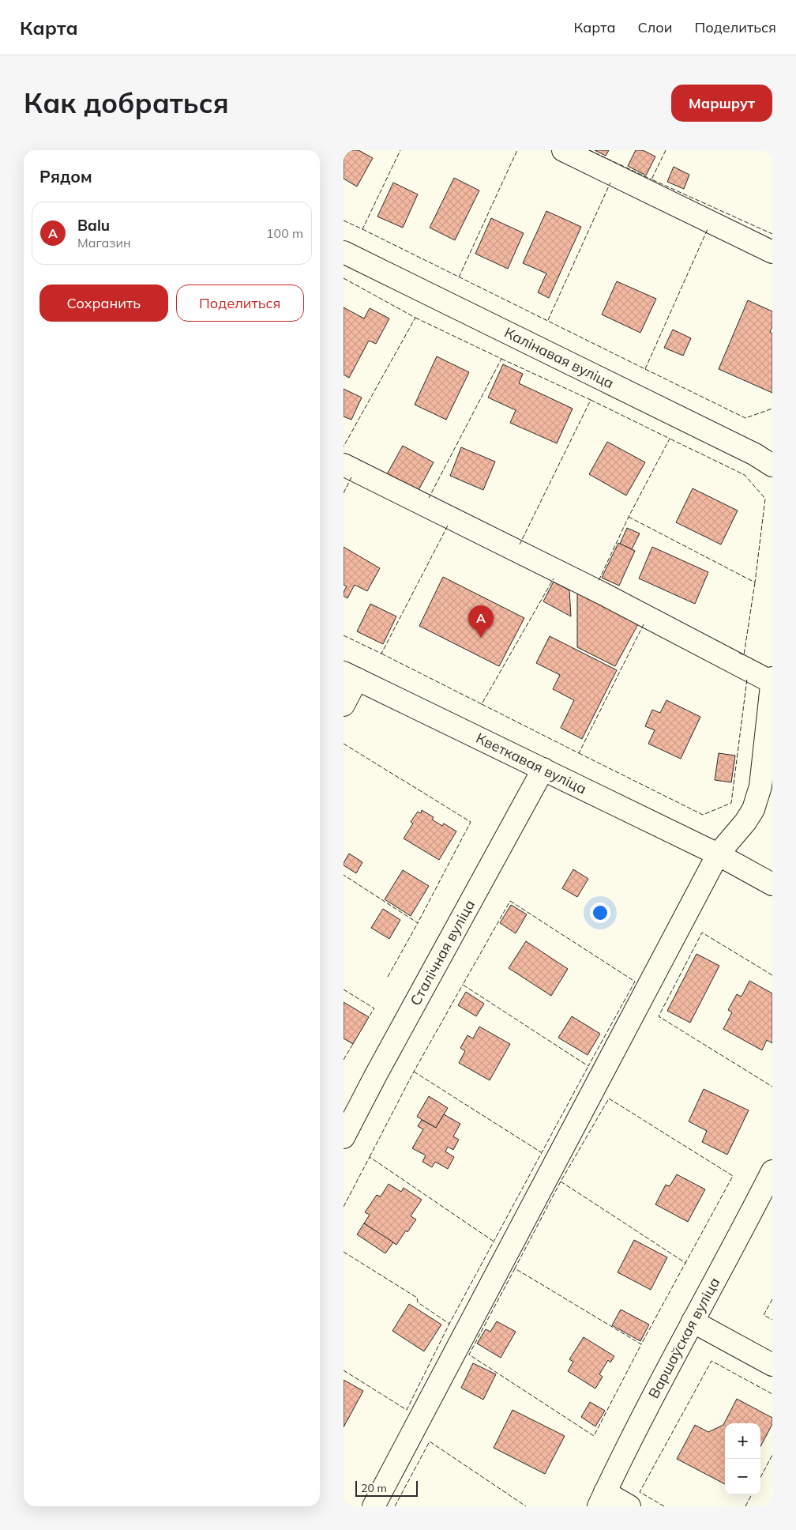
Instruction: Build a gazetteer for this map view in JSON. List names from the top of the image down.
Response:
{
  "streets": {
    "street": [
      "Калінавая вуліца",
      "Кветкавая вуліца",
      "Сталічная вуліца",
      "Варшаўская вуліца"
    ]
  },
  "crossings": [
    ["Кветкавая вуліца", "Сталічная вуліца"]
  ],
  "scale_bar": "20 m",
  "page": {
    "header": "Карта",
    "nav": ["Карта", "Слои", "Поделиться"],
    "buttons": [
      "Маршрут",
      ["Сохранить", "Поделиться"]
    ],
    "title": "Как добраться",
    "heading": "Рядом",
    "list": [
      {
        "mark": "A",
        "name": "Balu",
        "note": "Магазин",
        "value": "100 m"
      }
    ],
    "pins": "A",
    "map_buttons": ["+", "−"],
    "scale": "20 m"
  }
}
